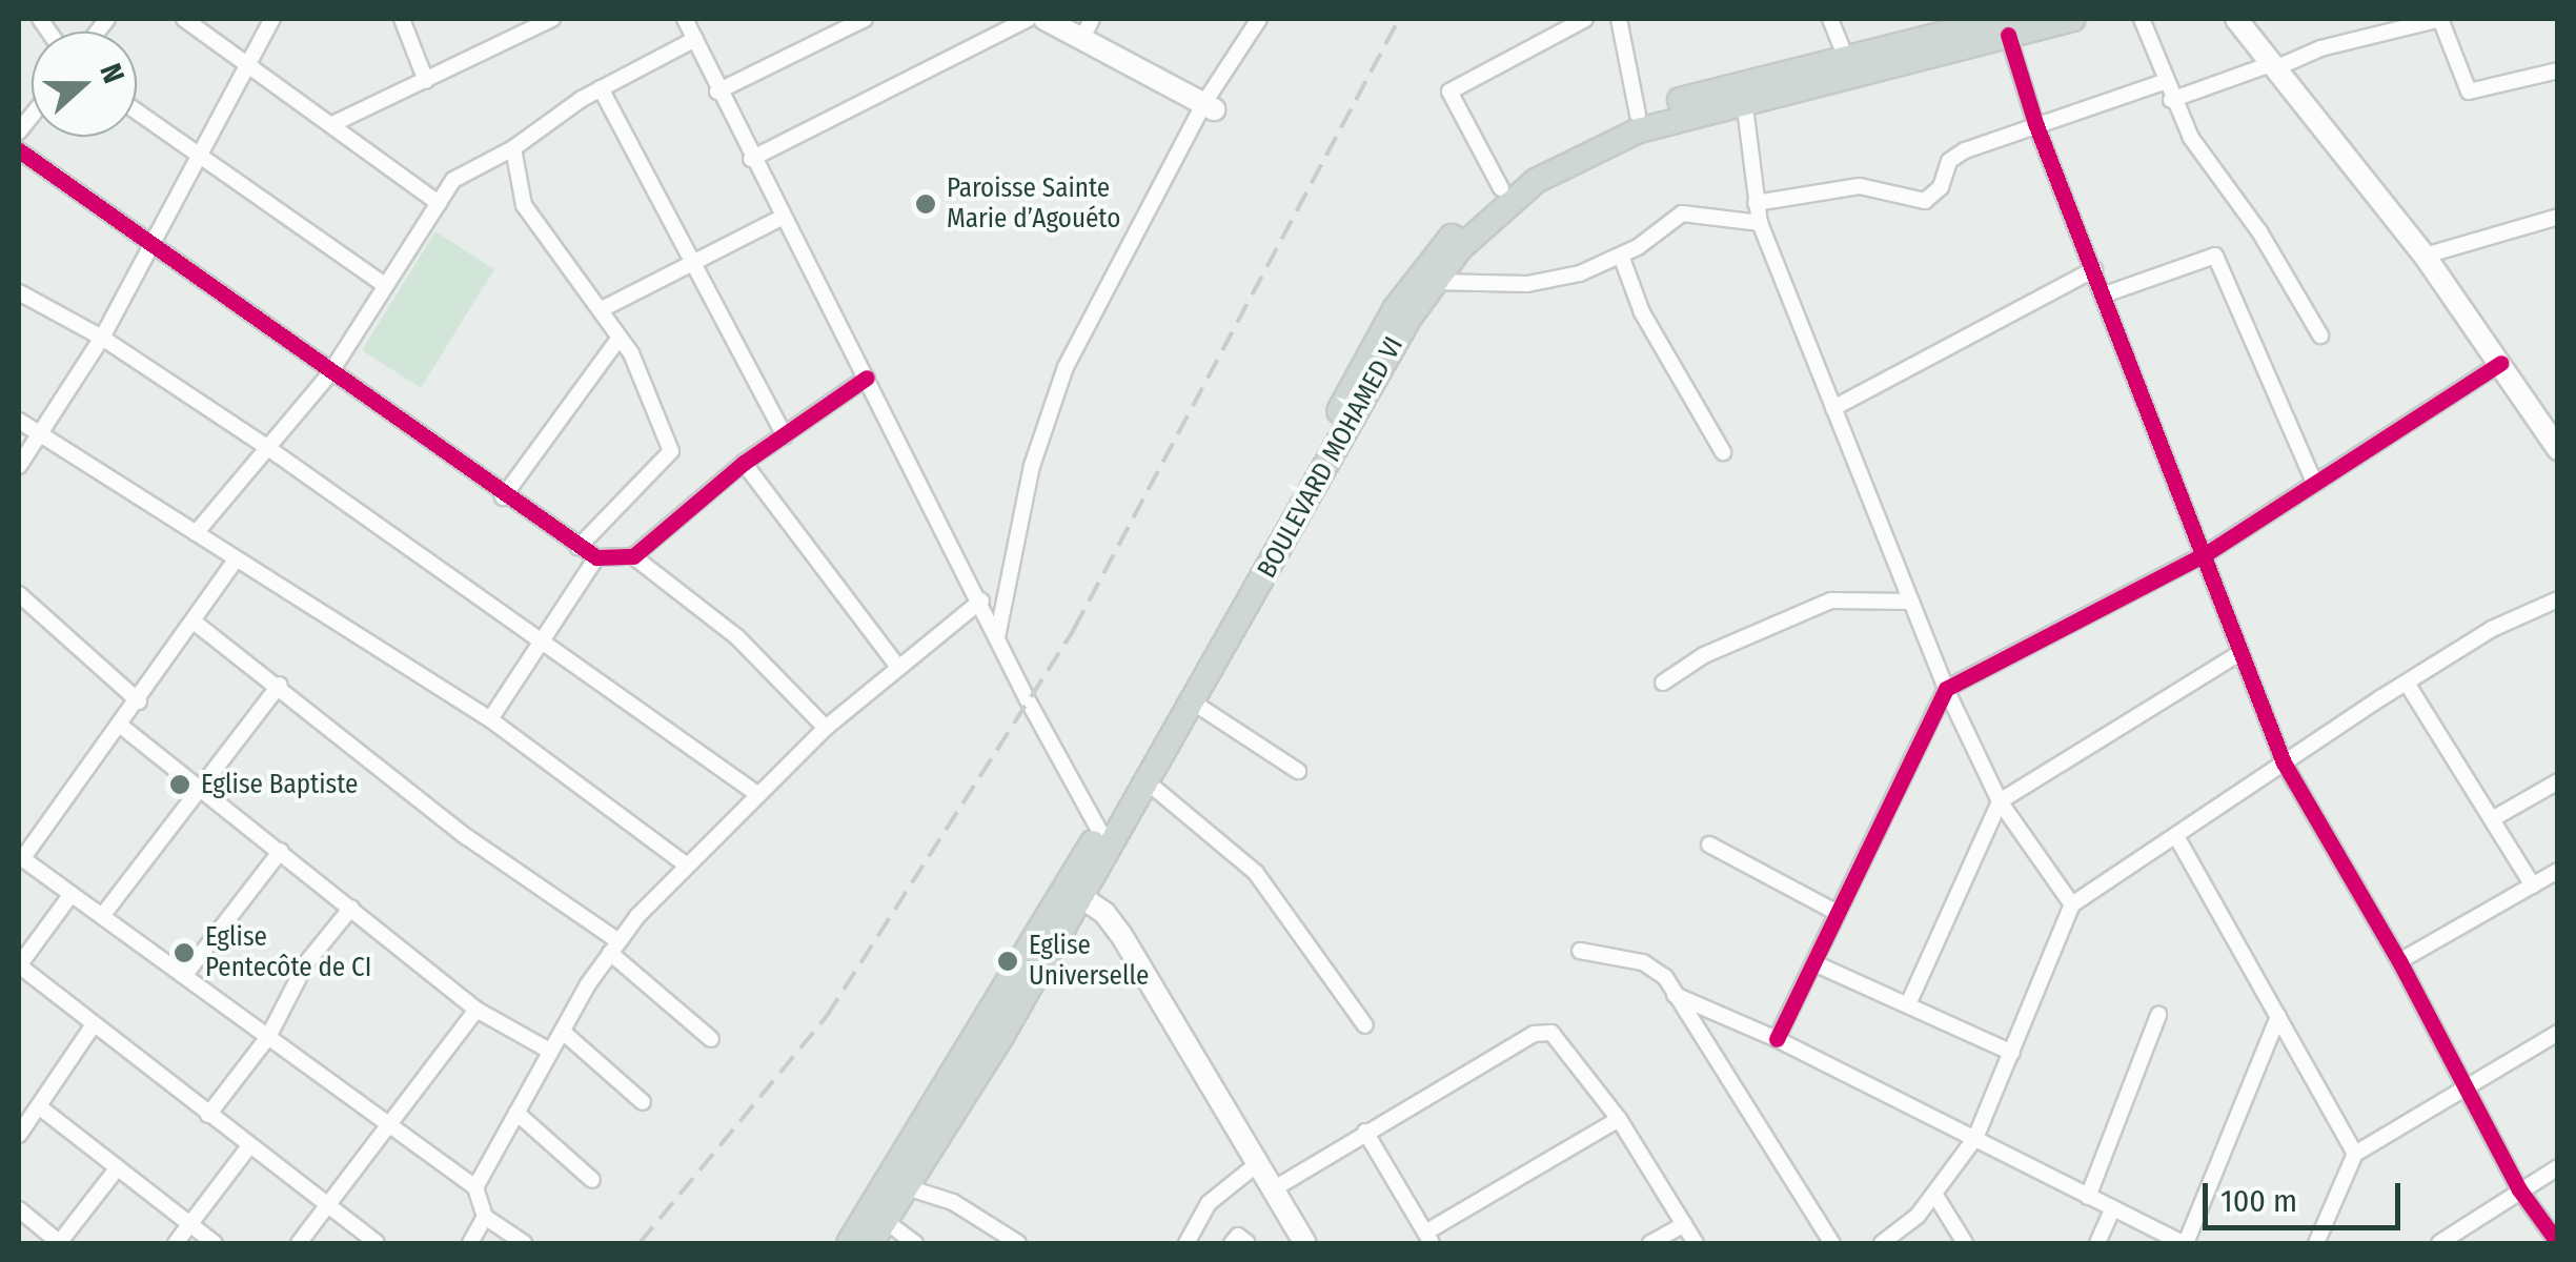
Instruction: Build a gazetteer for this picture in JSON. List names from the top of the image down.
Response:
{
  "streets": {
    "main road": ["BOULEVARD MOHAMED VI"]
  },
  "places": [
    "Paroisse Sainte Marie d’Agouéto",
    "Eglise Baptiste",
    "Eglise Pentecôte de CI",
    "Eglise Universelle"
  ],
  "scale_bar": "100 m",
  "north": "right"
}
